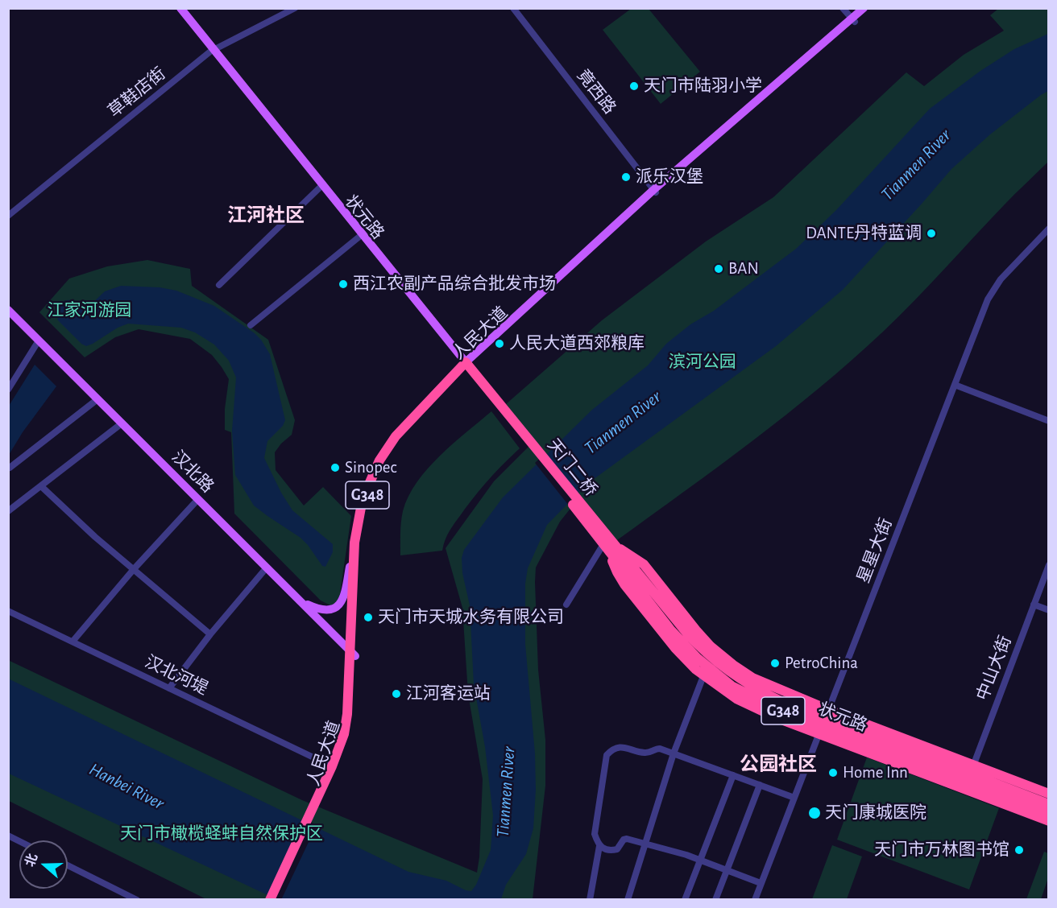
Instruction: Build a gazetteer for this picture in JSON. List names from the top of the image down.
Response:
{
  "streets": {
    "highway": [
      "状元路",
      "人民大道",
      "天门二桥",
      "G348"
    ],
    "main road": ["汉北路"],
    "street": [
      "竟西路",
      "草鞋店街",
      "星星大街",
      "中山大街",
      "汉北河堤"
    ]
  },
  "crossings": [
    ["竟西路", "人民大道"],
    ["草鞋店街", "状元路"],
    ["状元路", "人民大道"],
    ["状元路", "天门二桥"],
    ["状元路", "星星大街"],
    ["状元路", "中山大街"],
    ["人民大道", "汉北路"],
    ["人民大道", "G348"],
    ["人民大道", "汉北河堤"]
  ],
  "districts": ["江河社区", "公园社区"],
  "water": ["Tianmen River", "Hanbei River"],
  "parks": ["江家河游园", "滨河公园", "天门市橄榄蛏蚌自然保护区"],
  "places": [
    "天门市陆羽小学",
    "派乐汉堡",
    "DANTE丹特蓝调",
    "BAN",
    "西江农副产品综合批发市场",
    "人民大道西郊粮库",
    "Sinopec",
    "天门市天城水务有限公司",
    "PetroChina",
    "江河客运站",
    "Home Inn",
    "天门康城医院",
    "天门市万林图书馆"
  ],
  "north": "left"
}
